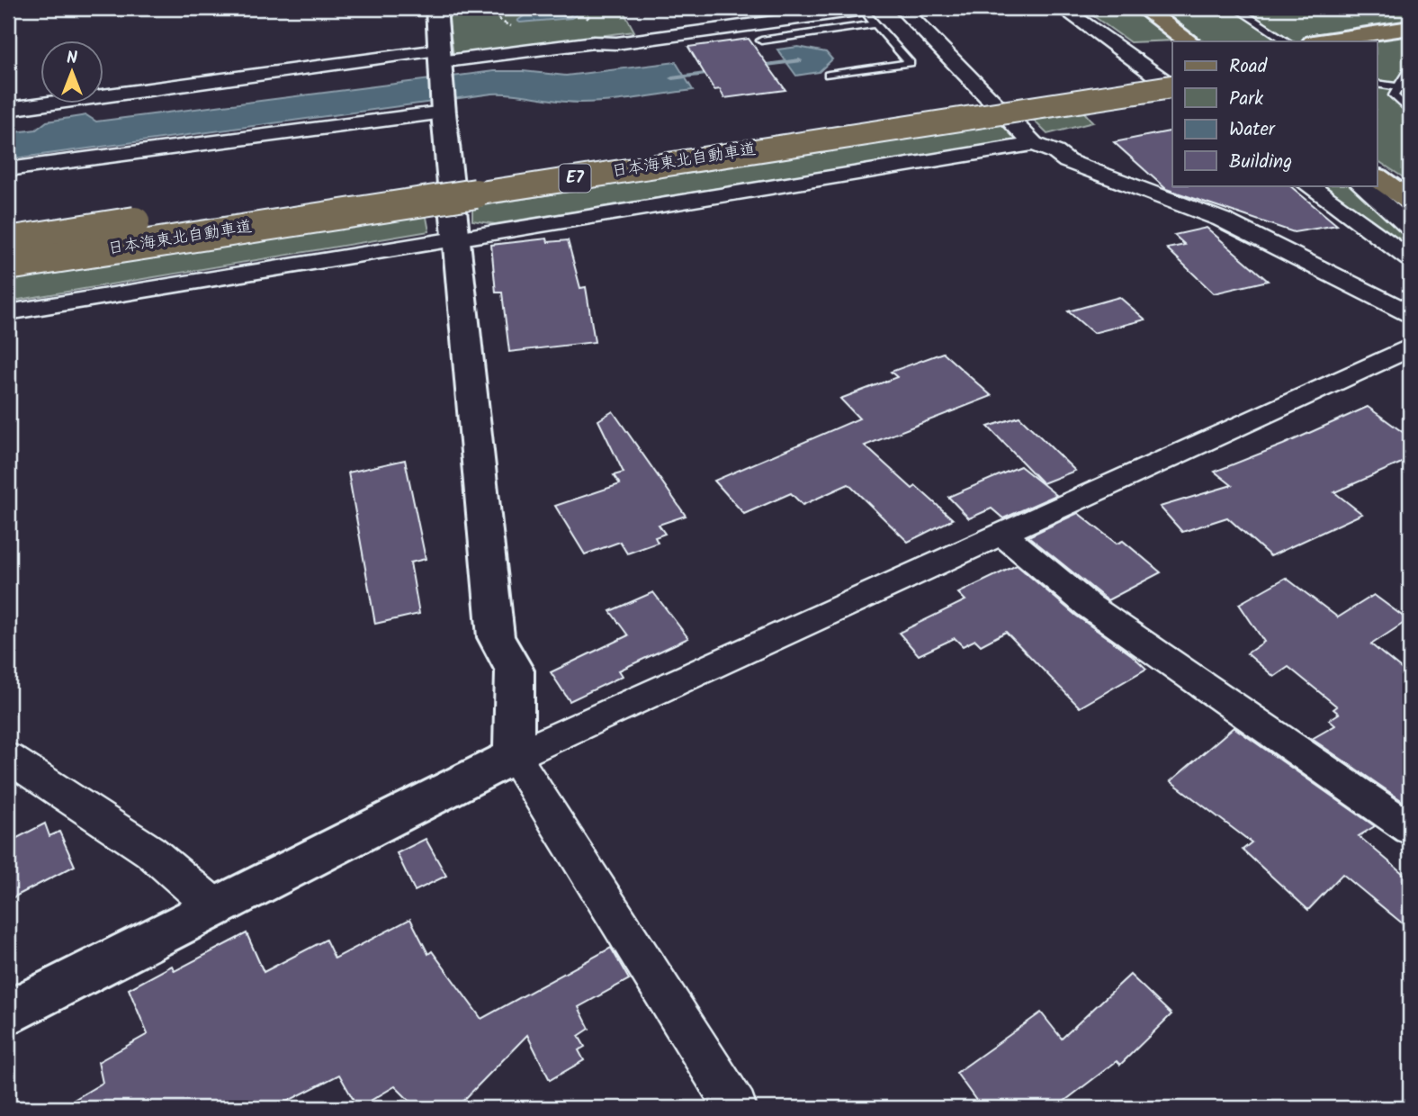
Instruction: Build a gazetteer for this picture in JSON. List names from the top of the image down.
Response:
{
  "streets": {
    "main road": ["日本海東北自動車道", "E7"]
  },
  "legend": [
    "Road",
    "Park",
    "Water",
    "Building"
  ],
  "north": "top"
}
